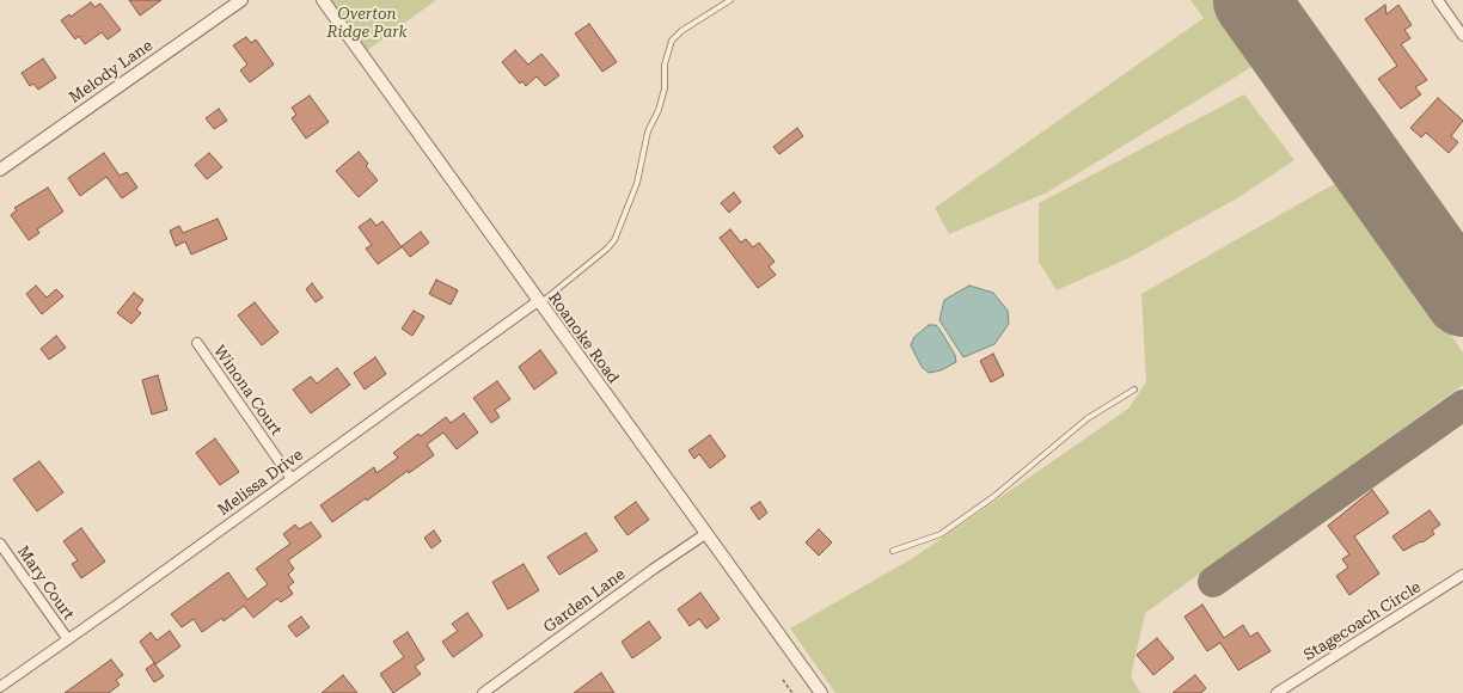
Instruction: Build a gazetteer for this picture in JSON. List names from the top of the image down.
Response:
{
  "streets": {
    "street": [
      "Melody Lane",
      "Roanoke Road",
      "Winona Court",
      "Melissa Drive",
      "Mary Court",
      "Garden Lane",
      "Stagecoach Circle"
    ]
  },
  "crossings": [
    ["Roanoke Road", "Melissa Drive"],
    ["Roanoke Road", "Garden Lane"],
    ["Winona Court", "Melissa Drive"],
    ["Melissa Drive", "Mary Court"]
  ],
  "parks": ["Overton Ridge Park"]
}
